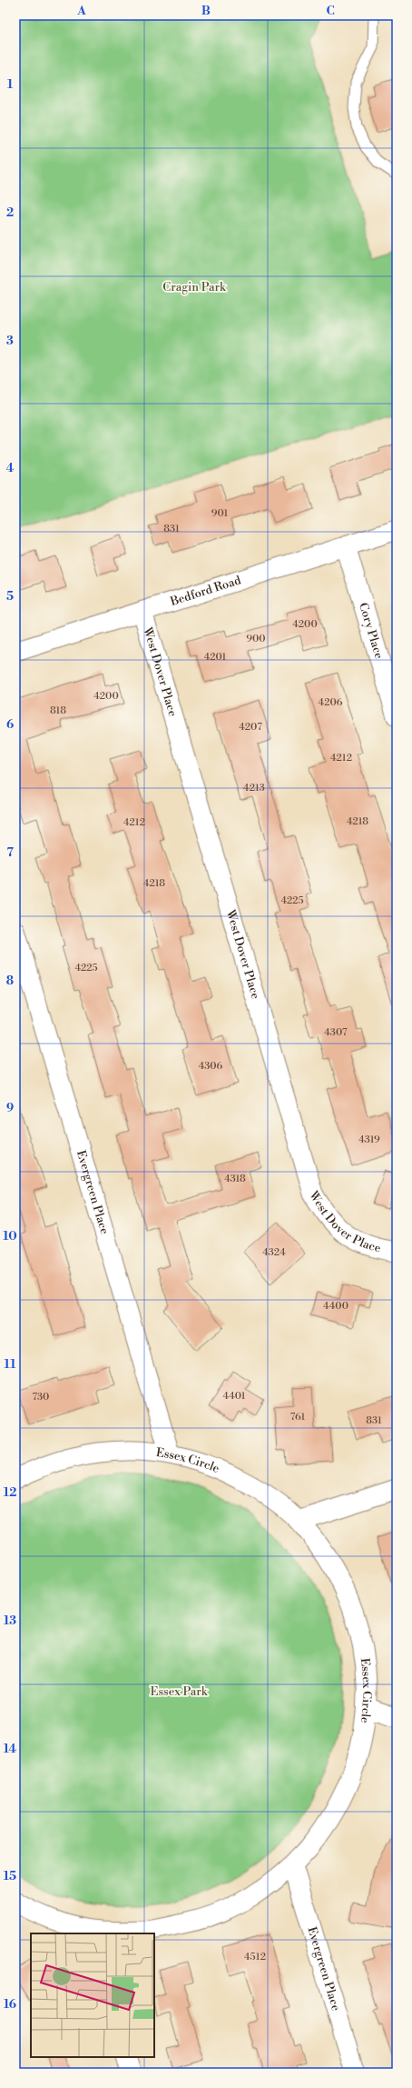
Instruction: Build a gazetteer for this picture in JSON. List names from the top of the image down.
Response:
{
  "streets": {
    "street": [
      "Bedford Road",
      "Cory Place",
      "West Dover Place",
      "Evergreen Place",
      "Essex Circle"
    ]
  },
  "crossings": [
    ["Bedford Road", "Cory Place"],
    ["Bedford Road", "West Dover Place"],
    ["Evergreen Place", "Essex Circle"]
  ],
  "parks": ["Cragin Park", "Essex Park"],
  "house_numbers": [
    "901",
    "831",
    "4200",
    "900",
    "4201",
    "4200",
    "4206",
    "818",
    "4207",
    "4212",
    "4213",
    "4218",
    "4212",
    "4218",
    "4225",
    "4225",
    "4307",
    "4306",
    "4319",
    "4318",
    "4324",
    "4400",
    "4401",
    "730",
    "761",
    "831",
    "4512"
  ],
  "grid": {
    "columns": ["A", "B", "C"],
    "rows": [
      "1",
      "2",
      "3",
      "4",
      "5",
      "6",
      "7",
      "8",
      "9",
      "10",
      "11",
      "12",
      "13",
      "14",
      "15",
      "16"
    ]
  }
}
